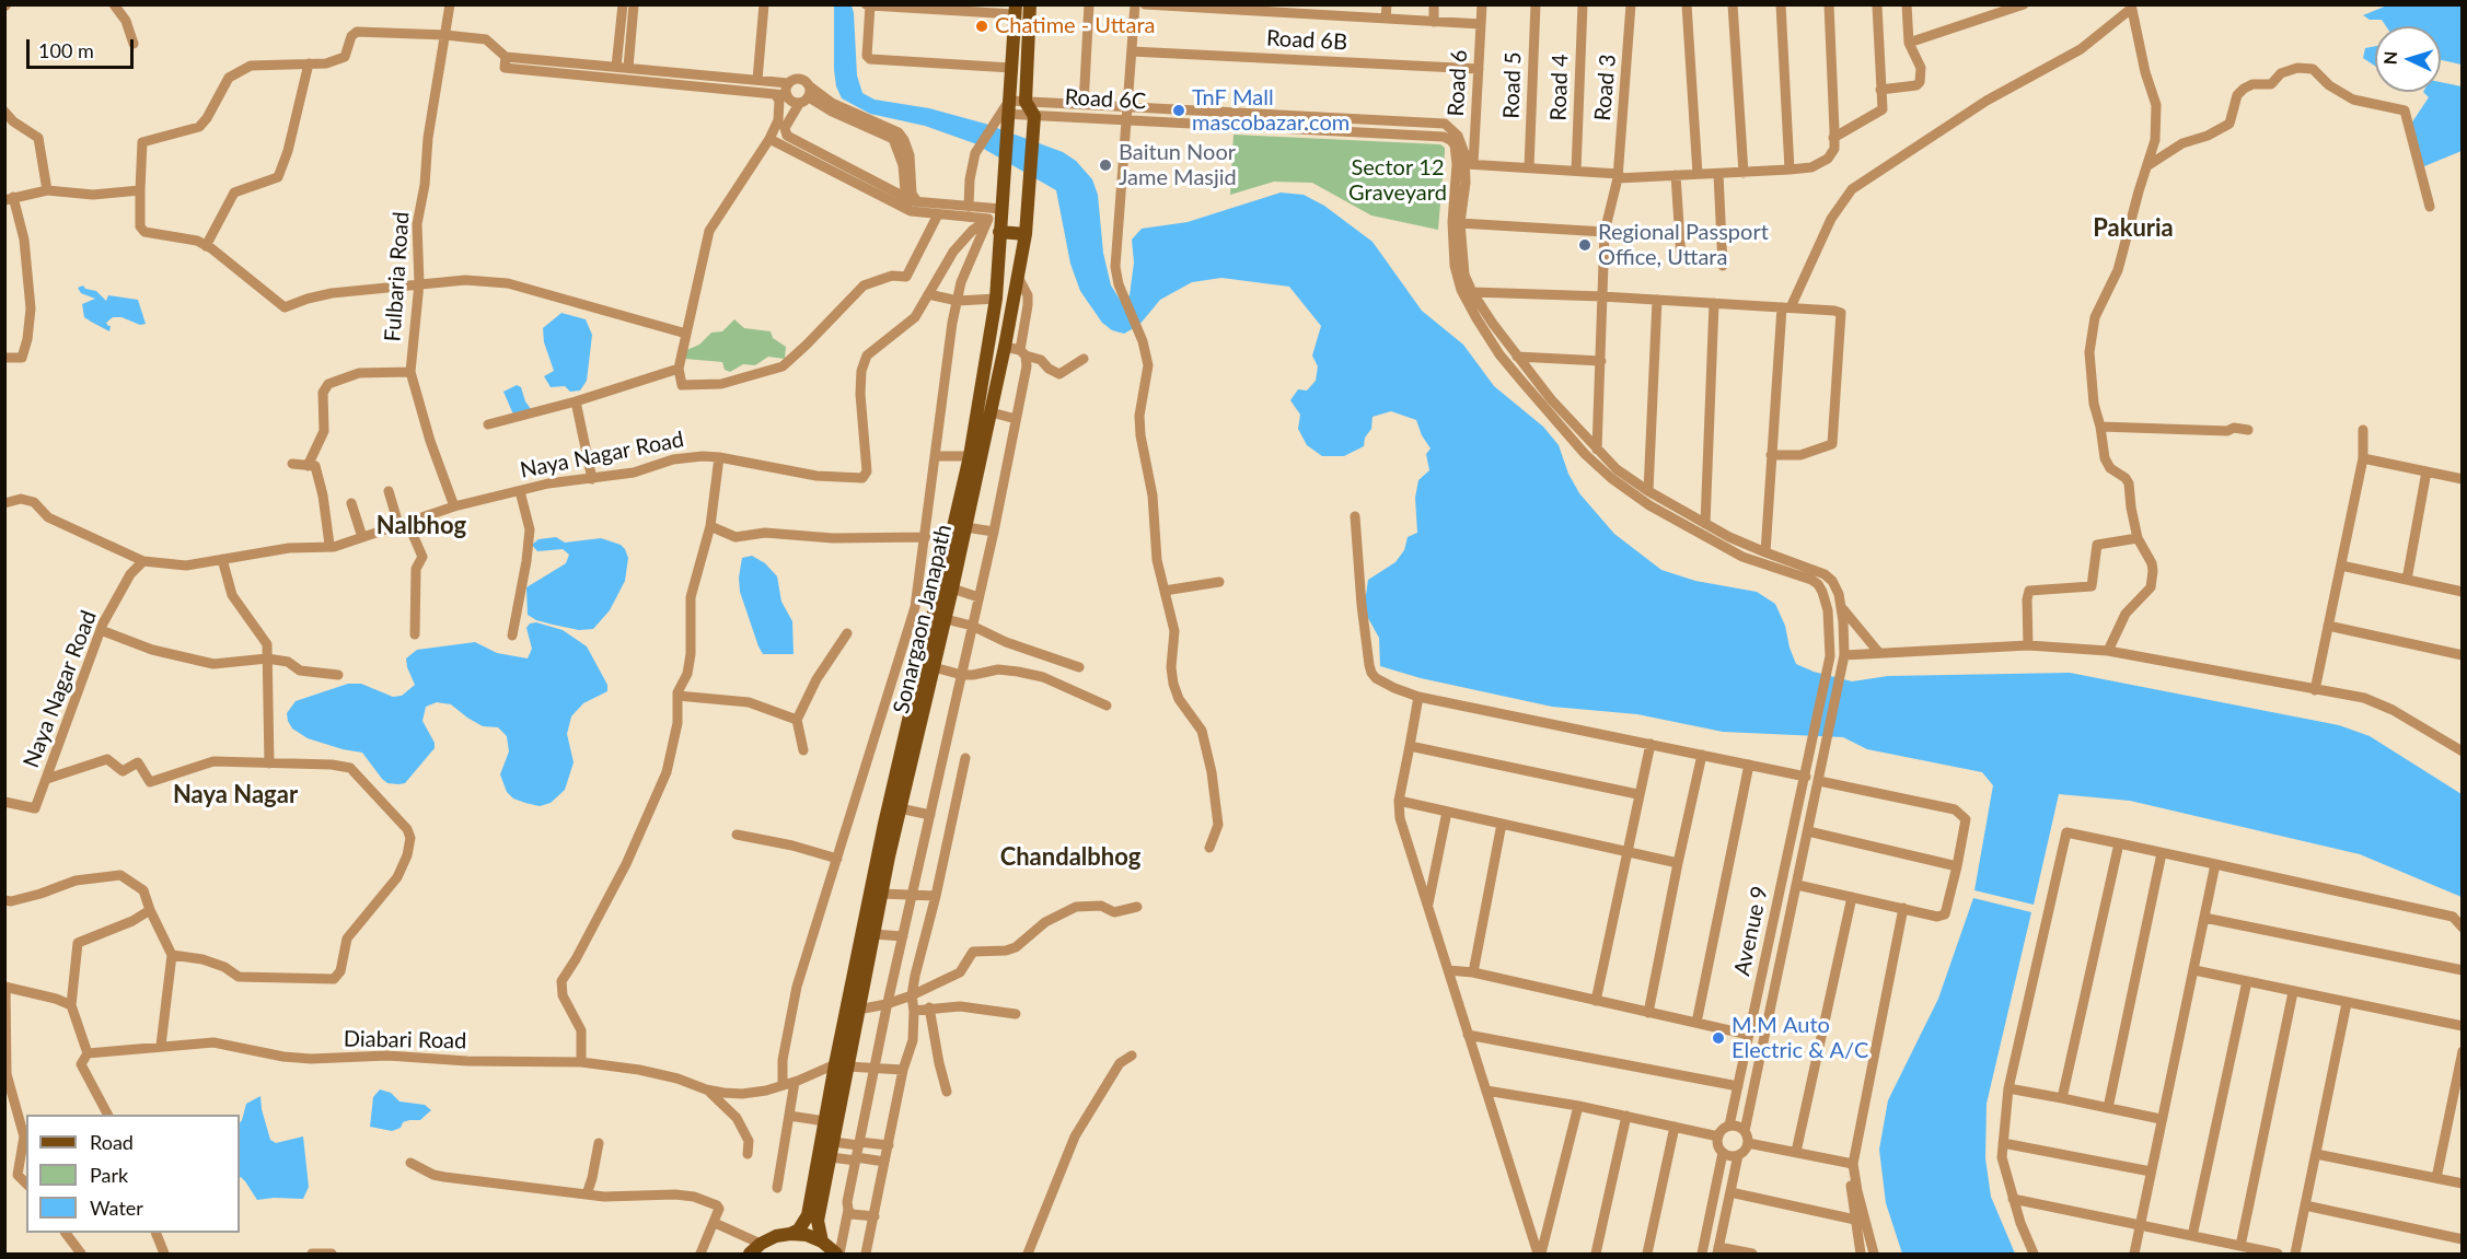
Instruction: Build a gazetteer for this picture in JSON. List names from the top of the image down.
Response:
{
  "streets": {
    "main road": ["Sonargaon Janapath"],
    "street": [
      "Road 6B",
      "Road 6",
      "Road 5",
      "Road 4",
      "Road 3",
      "Road 6C",
      "Fulbaria Road",
      "Naya Nagar Road",
      "Avenue 9",
      "Diabari Road"
    ]
  },
  "crossings": [
    ["Road 6B", "Road 6"],
    ["Road 6", "Road 3"],
    ["Road 6", "Avenue 9"],
    ["Road 6C", "Sonargaon Janapath"],
    ["Road 6C", "Avenue 9"],
    ["Fulbaria Road", "Naya Nagar Road"],
    ["Naya Nagar Road", "Sonargaon Janapath"],
    ["Sonargaon Janapath", "Diabari Road"]
  ],
  "districts": [
    "Pakuria",
    "Nalbhog",
    "Naya Nagar",
    "Chandalbhog"
  ],
  "parks": ["Sector 12 Graveyard"],
  "places": [
    "Chatime - Uttara",
    "TnF Mall mascobazar.com",
    "Baitun Noor Jame Masjid",
    "Regional Passport Office, Uttara",
    "M.M Auto Electric & A/C"
  ],
  "legend": ["Road", "Park", "Water"],
  "scale_bar": "100 m",
  "north": "left"
}
